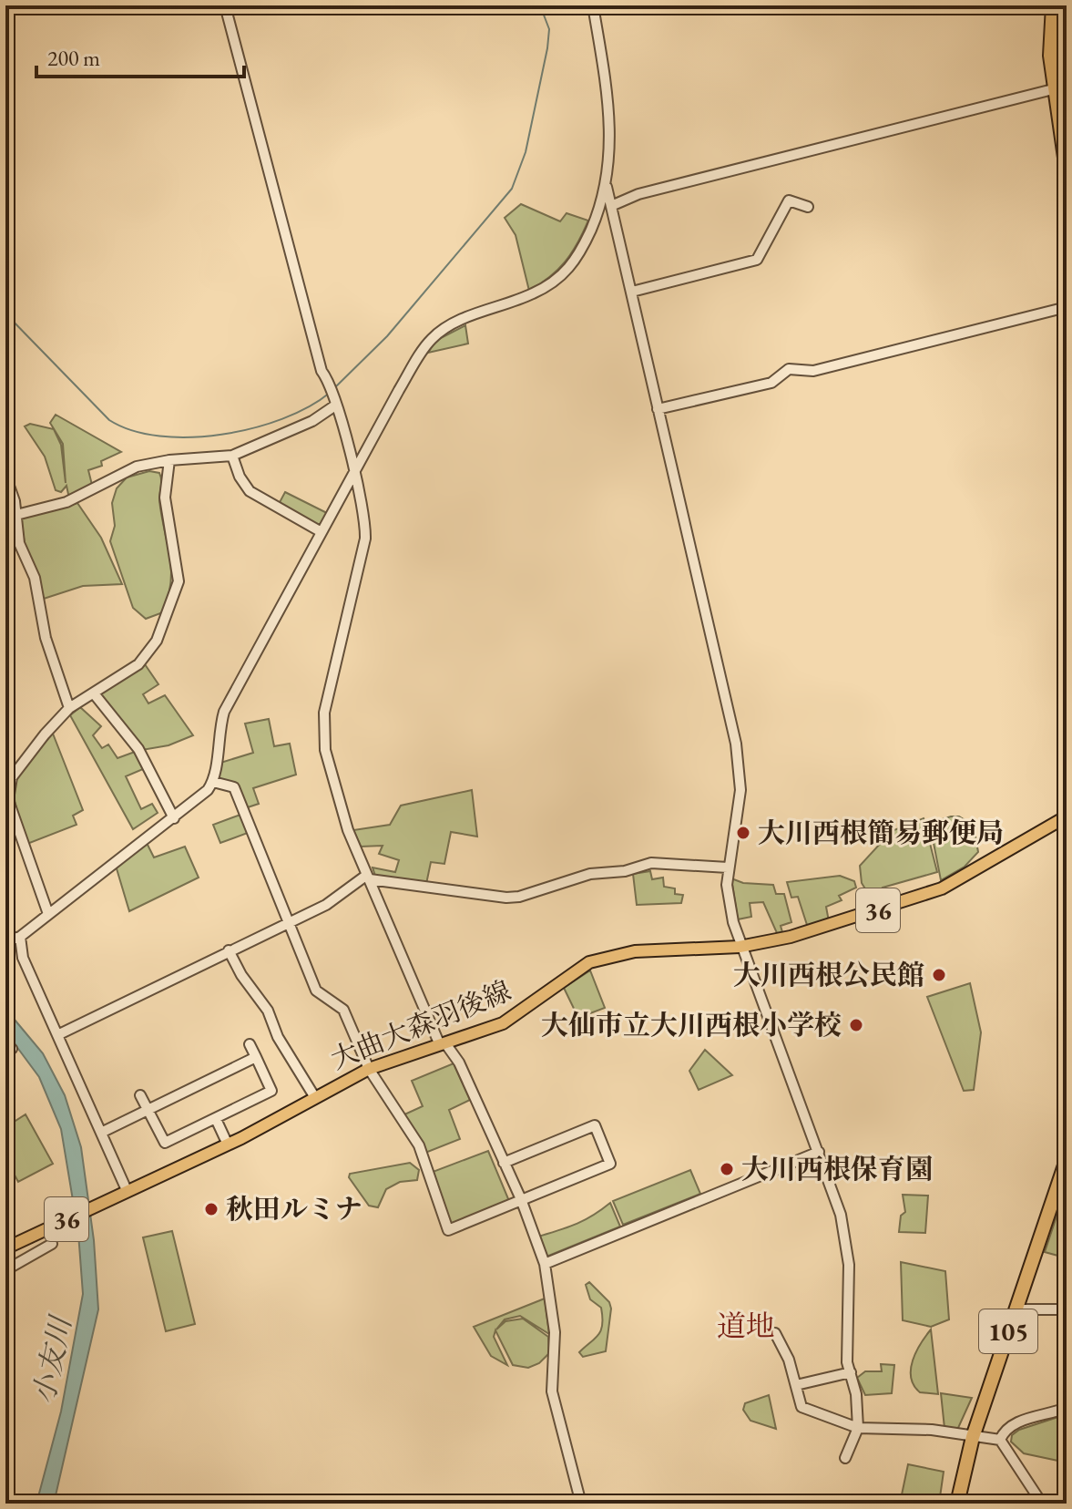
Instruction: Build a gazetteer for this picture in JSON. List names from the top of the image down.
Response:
{
  "streets": {
    "highway": ["105"],
    "main road": ["36", "大曲大森羽後線"]
  },
  "districts": ["道地"],
  "water": ["小友川"],
  "places": [
    "大川西根簡易郵便局",
    "大川西根公民館",
    "大仙市立大川西根小学校",
    "大川西根保育園",
    "秋田ルミナ"
  ],
  "scale_bar": "200 m"
}
